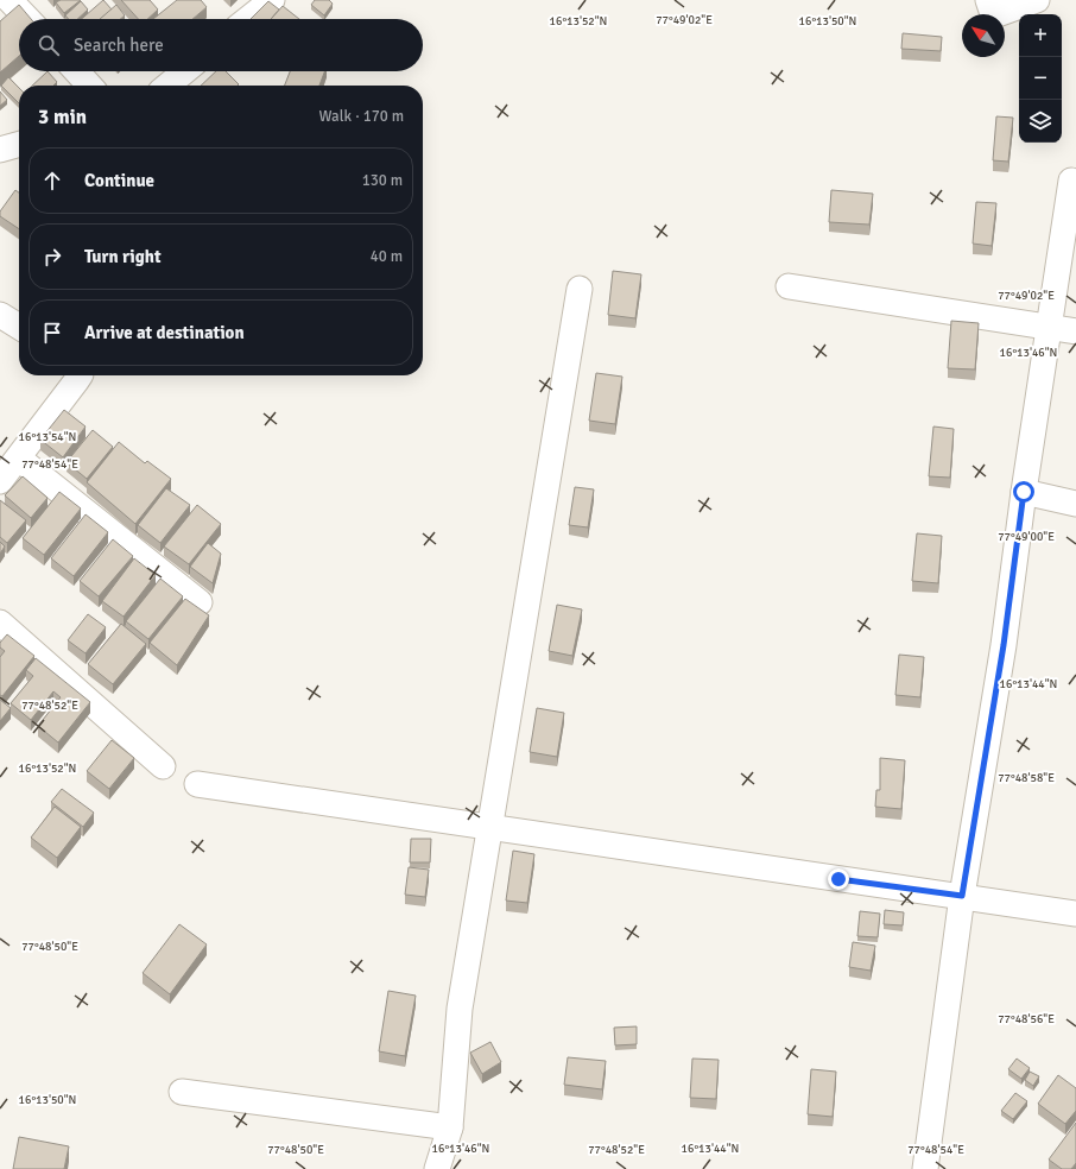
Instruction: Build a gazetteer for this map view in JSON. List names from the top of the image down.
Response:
{
  "north": "top left",
  "page": {
    "map_buttons": ["+", "−"],
    "search": "Search here",
    "heading": ["3 min", "Walk · 170 m"],
    "list": [
      ["Continue", "130 m"],
      ["Turn right", "40 m"],
      "Arrive at destination"
    ]
  },
  "coordinates": [
    "77°49'02\"E",
    "16°13'50\"N",
    "16°13'52\"N",
    "16°13'46\"N",
    "16°13'54\"N",
    "77°48'54\"E",
    "77°49'00\"E",
    "16°13'44\"N",
    "77°48'52\"E",
    "77°48'58\"E",
    "77°48'50\"E",
    "77°48'56\"E"
  ]
}
